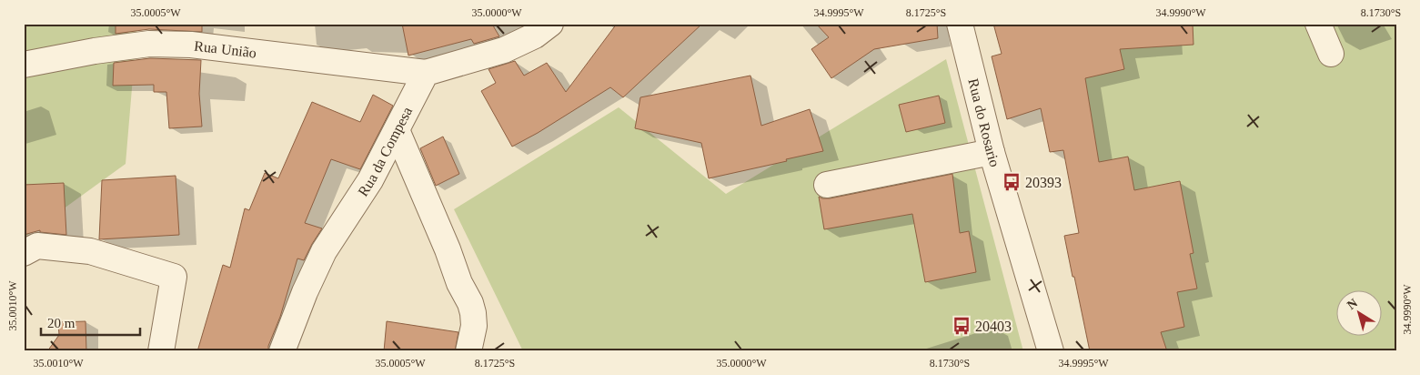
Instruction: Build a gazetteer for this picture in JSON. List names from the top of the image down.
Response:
{
  "streets": {
    "street": ["Rua União", "Rua do Rosario", "Rua da Compesa"]
  },
  "crossings": [
    ["Rua União", "Rua da Compesa"]
  ],
  "places": {
    "bus stop": ["20393", "20403"]
  },
  "scale_bar": "20 m",
  "north": "top left",
  "coordinates": [
    "35.0005°W",
    "35.0000°W",
    "34.9995°W",
    "8.1725°S",
    "34.9990°W",
    "8.1730°S",
    "35.0010°W"
  ]
}
